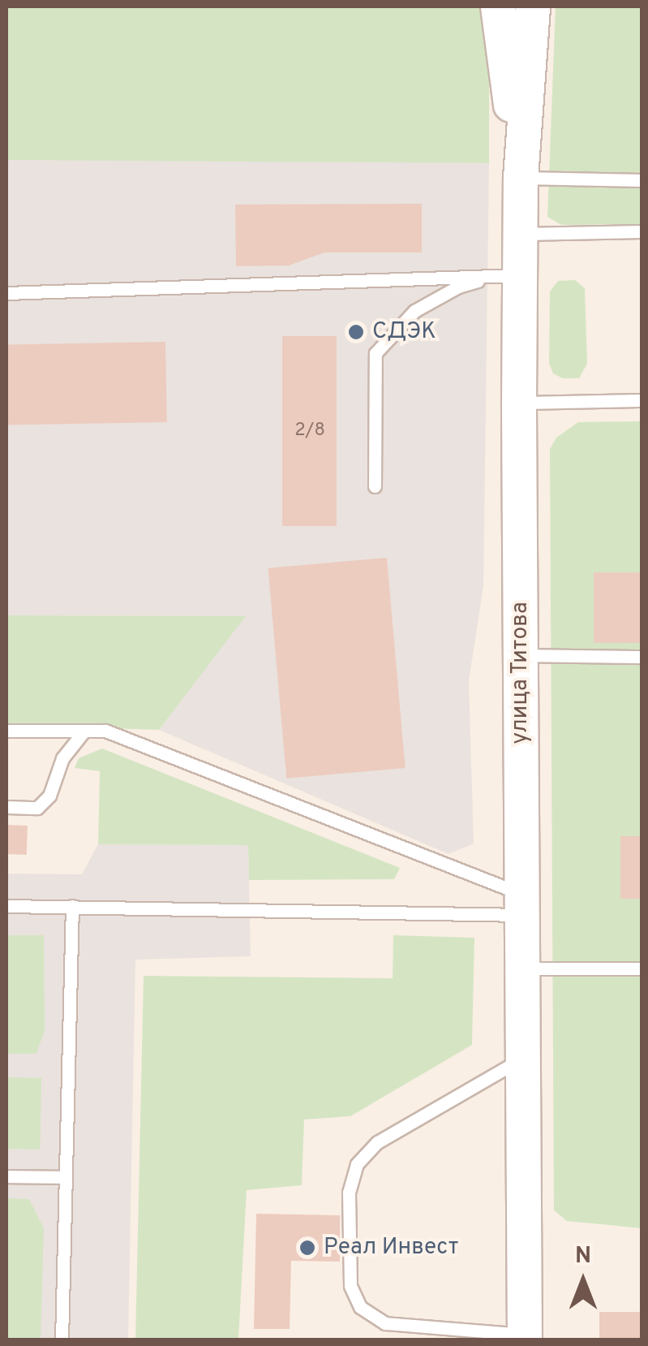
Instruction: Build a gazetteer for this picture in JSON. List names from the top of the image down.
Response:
{
  "streets": {
    "main road": ["улица Титова"]
  },
  "places": ["СДЭК", "Реал Инвест"],
  "house_numbers": ["2/8"],
  "north": "top"
}
